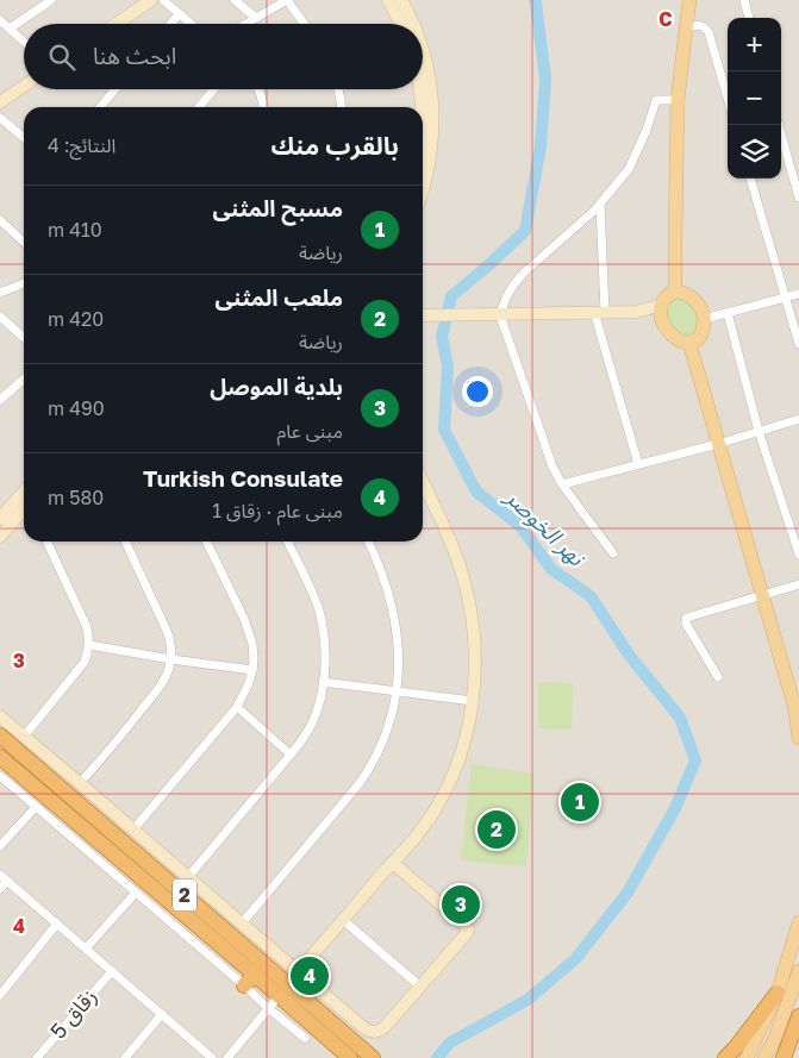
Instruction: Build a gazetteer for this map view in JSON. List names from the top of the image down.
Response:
{
  "streets": {
    "highway": ["2"],
    "street": ["زقاق 5"]
  },
  "water": ["نهر الخوصر"],
  "page": {
    "map_buttons": ["+", "−"],
    "search": "ابحث هنا",
    "heading": ["بالقرب منك", "النتائج: 4"],
    "list": [
      {
        "mark": "1",
        "name": "مسبح المثنى",
        "note": "رياضة",
        "value": "410 m"
      },
      {
        "mark": "2",
        "name": "ملعب المثنى",
        "note": "رياضة",
        "value": "420 m"
      },
      {
        "mark": "3",
        "name": "بلدية الموصل",
        "note": "مبنى عام",
        "value": "490 m"
      },
      {
        "mark": "4",
        "name": "Turkish Consulate",
        "note": "مبنى عام · زقاق 1",
        "value": "580 m"
      }
    ],
    "pins": [
      "1",
      "2",
      "3",
      "4"
    ]
  },
  "grid": {
    "columns": ["C"],
    "rows": ["3", "4"]
  }
}
